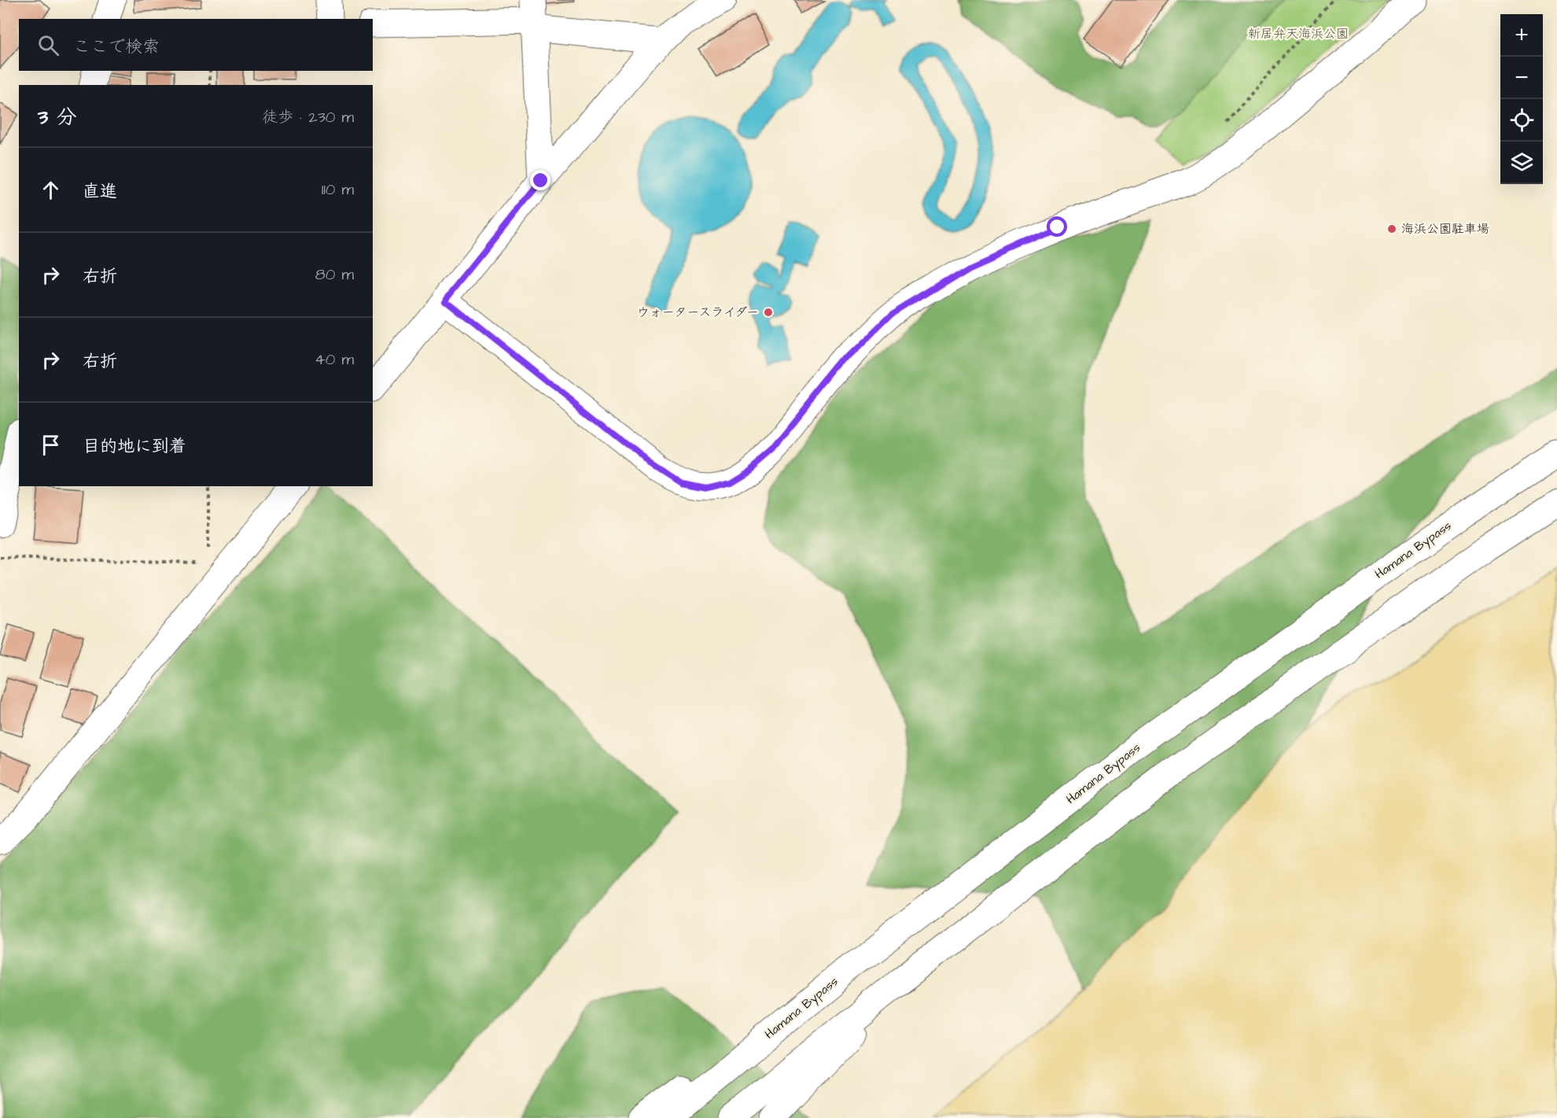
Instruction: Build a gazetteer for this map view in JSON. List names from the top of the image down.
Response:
{
  "streets": {
    "main road": ["Hamana Bypass"]
  },
  "parks": ["新居弁天海浜公園"],
  "places": ["海浜公園駐車場", "ウォータースライダー"],
  "page": {
    "map_buttons": ["+", "−"],
    "search": "ここで検索",
    "heading": ["3 分", "徒歩 · 230 m"],
    "list": [
      ["直進", "110 m"],
      ["右折", "80 m"],
      ["右折", "40 m"],
      "目的地に到着"
    ]
  }
}
